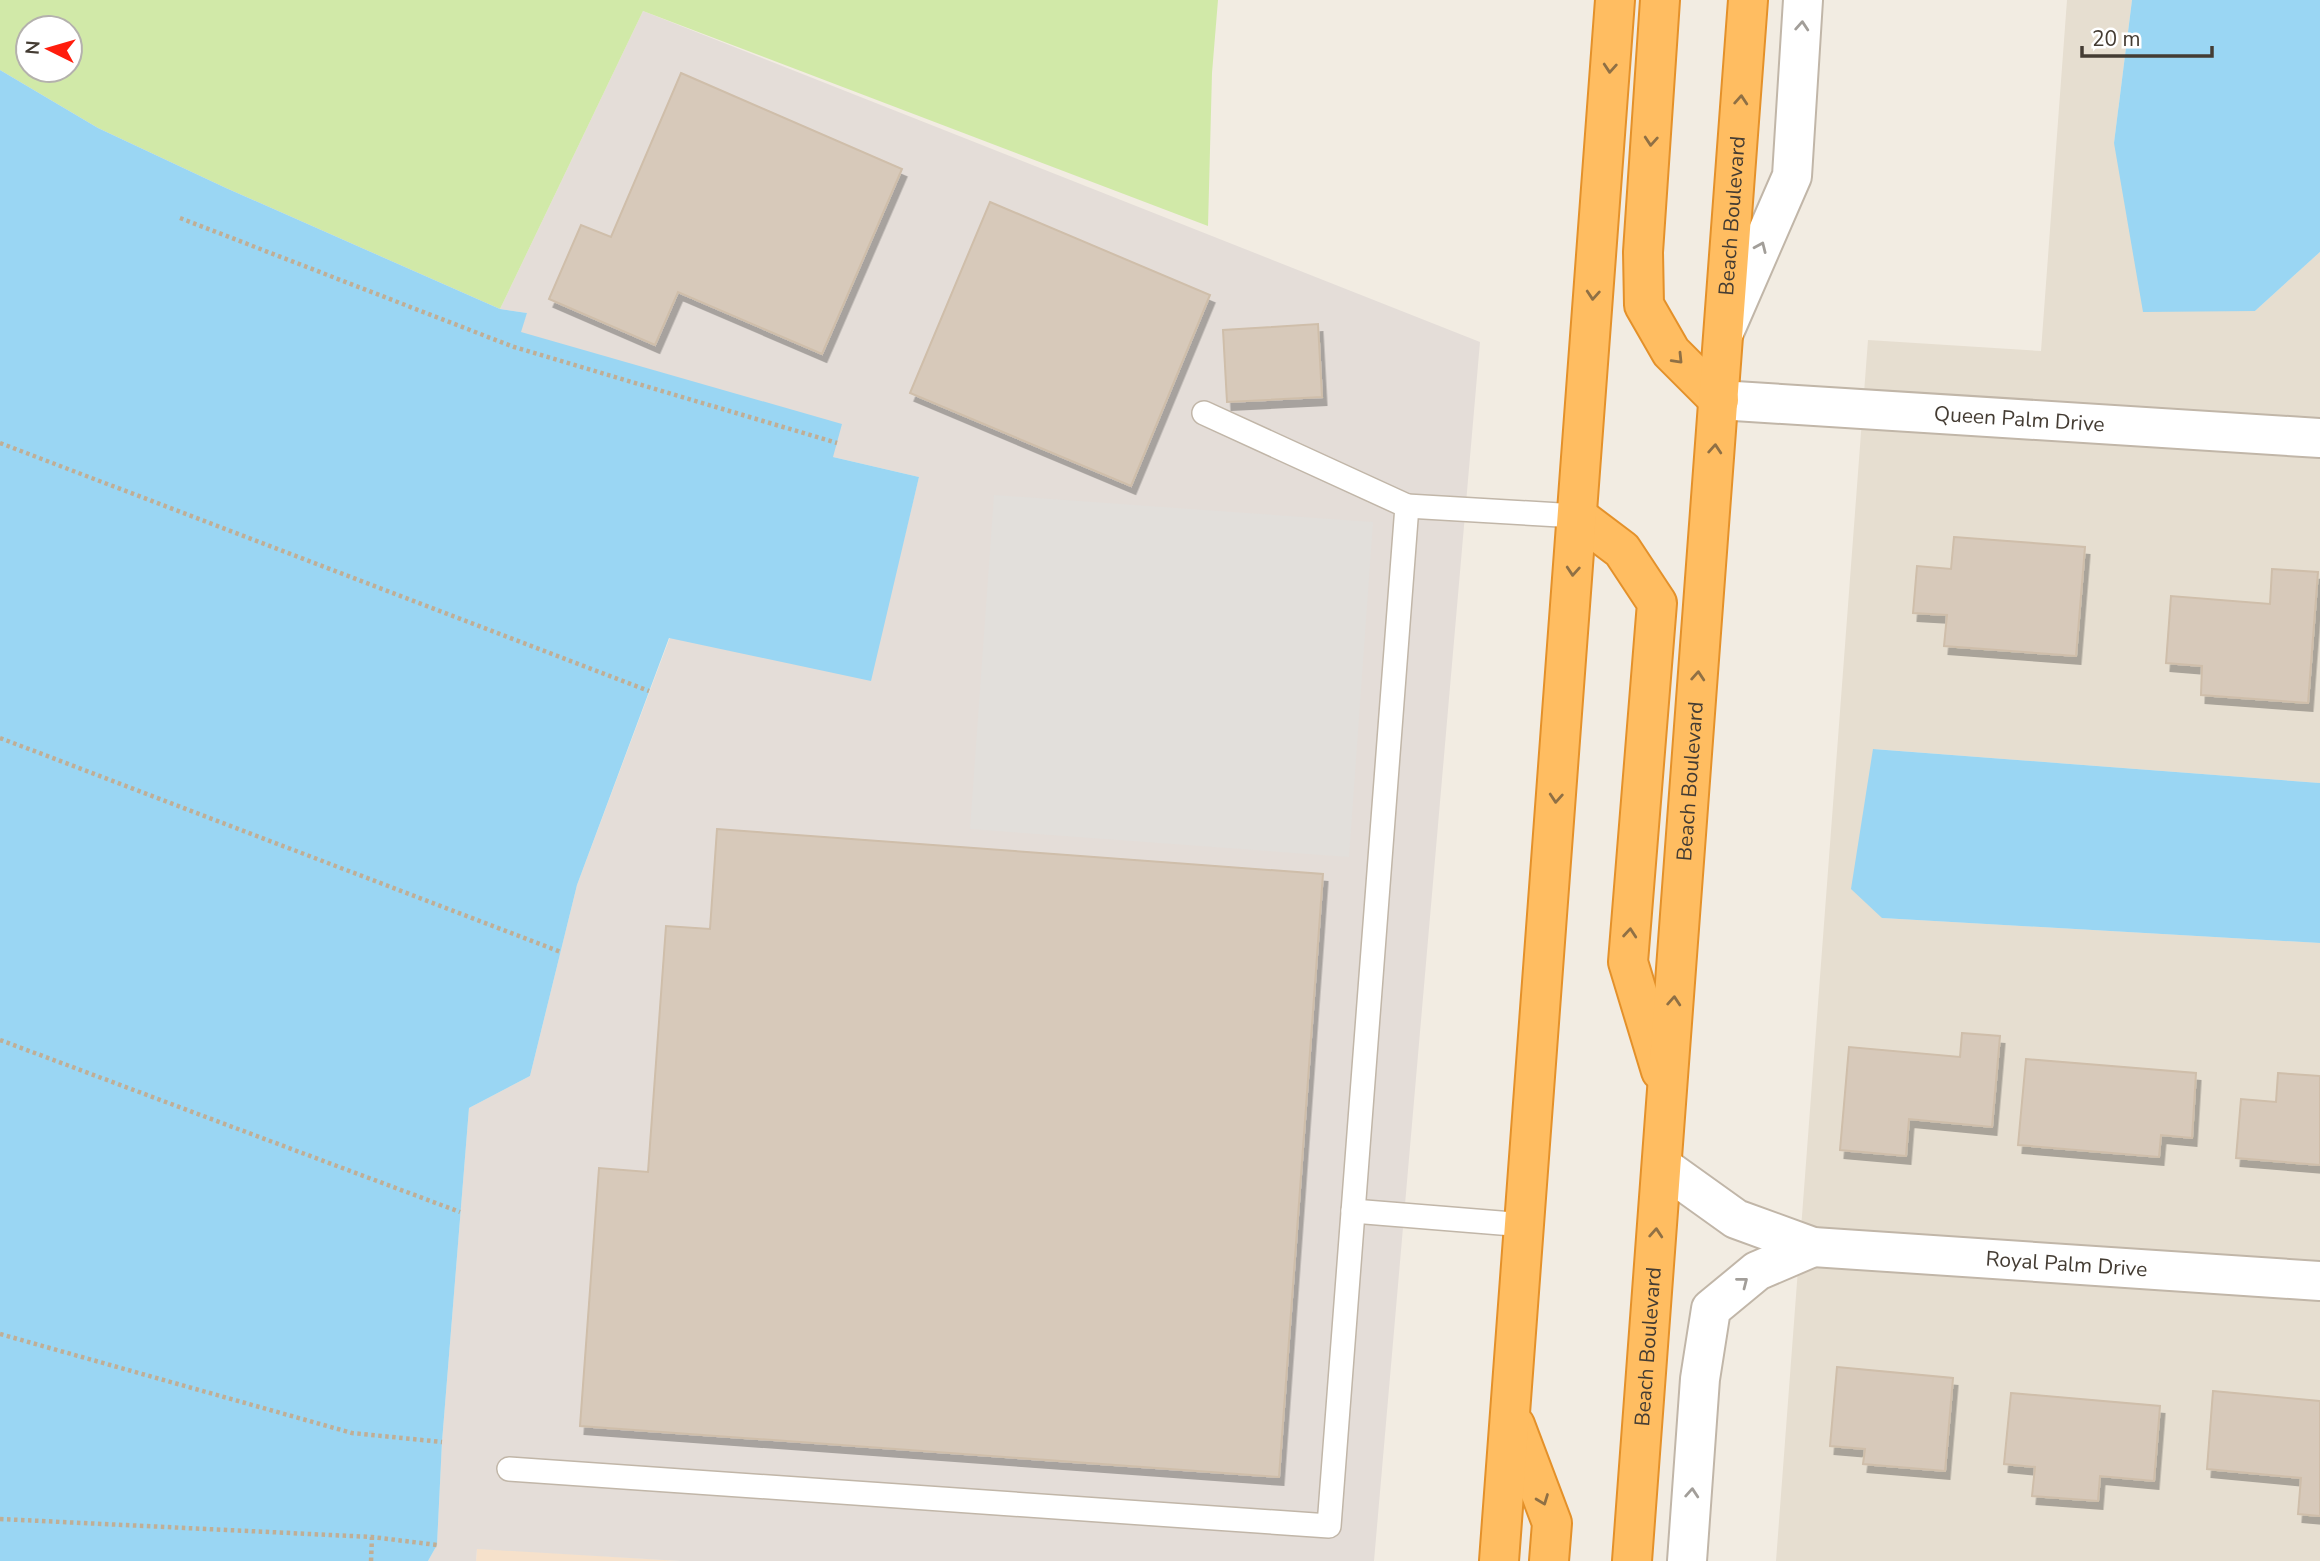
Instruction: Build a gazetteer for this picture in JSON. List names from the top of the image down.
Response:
{
  "streets": {
    "highway": ["Beach Boulevard"],
    "street": ["Queen Palm Drive", "Royal Palm Drive"]
  },
  "crossings": [
    ["Beach Boulevard", "Queen Palm Drive"],
    ["Beach Boulevard", "Royal Palm Drive"]
  ],
  "scale_bar": "20 m",
  "north": "left"
}
